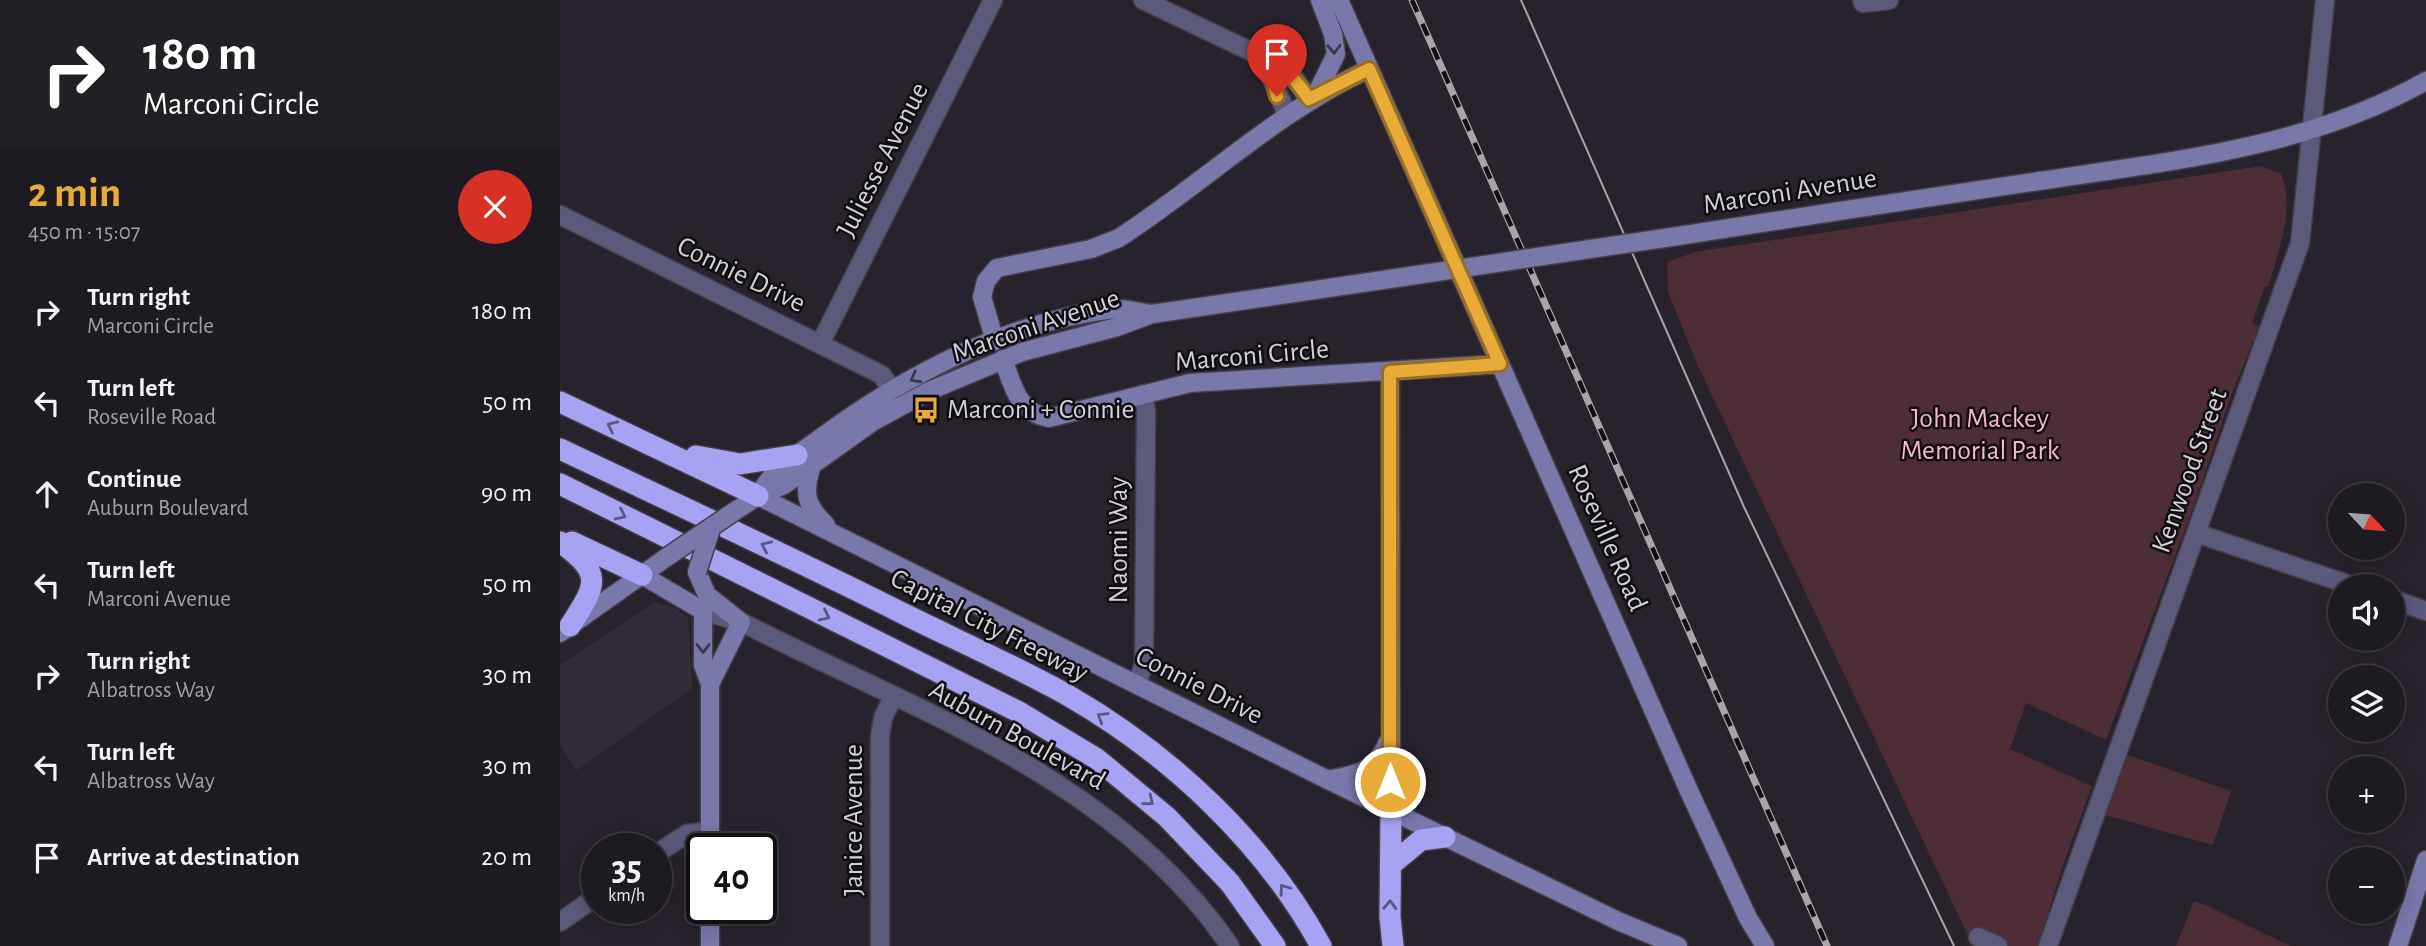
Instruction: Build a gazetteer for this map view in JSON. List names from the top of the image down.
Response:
{
  "streets": {
    "highway": ["Capital City Freeway"],
    "main road": [
      "Marconi Avenue",
      "Connie Drive",
      "Marconi Circle",
      "Roseville Road",
      "Auburn Boulevard"
    ],
    "street": [
      "Juliesse Avenue",
      "Kenwood Street",
      "Naomi Way",
      "Janice Avenue"
    ]
  },
  "crossings": [
    ["Juliesse Avenue", "Connie Drive"],
    ["Marconi Avenue", "Connie Drive"],
    ["Marconi Avenue", "Marconi Circle"],
    ["Marconi Avenue", "Kenwood Street"],
    ["Marconi Avenue", "Roseville Road"],
    ["Marconi Avenue", "Auburn Boulevard"],
    ["Connie Drive", "Naomi Way"],
    ["Marconi Circle", "Roseville Road"],
    ["Marconi Circle", "Naomi Way"],
    ["Auburn Boulevard", "Janice Avenue"]
  ],
  "parks": ["John Mackey Memorial Park"],
  "places": {
    "bus stop": ["Marconi + Connie"]
  },
  "north": "bottom right",
  "page": {
    "turn": ["180 m", "Marconi Circle"],
    "heading": ["2 min", "450 m · 15:07"],
    "list": [
      {
        "name": "Turn right",
        "note": "Marconi Circle",
        "value": "180 m"
      },
      {
        "name": "Turn left",
        "note": "Roseville Road",
        "value": "50 m"
      },
      {
        "name": "Continue",
        "note": "Auburn Boulevard",
        "value": "90 m"
      },
      {
        "name": "Turn left",
        "note": "Marconi Avenue",
        "value": "50 m"
      },
      {
        "name": "Turn right",
        "note": "Albatross Way",
        "value": "30 m"
      },
      {
        "name": "Turn left",
        "note": "Albatross Way",
        "value": "30 m"
      },
      {
        "name": "Arrive at destination",
        "value": "20 m"
      }
    ],
    "map_buttons": ["+", "−"],
    "speed": "35 km/h",
    "limit": "40"
  }
}
